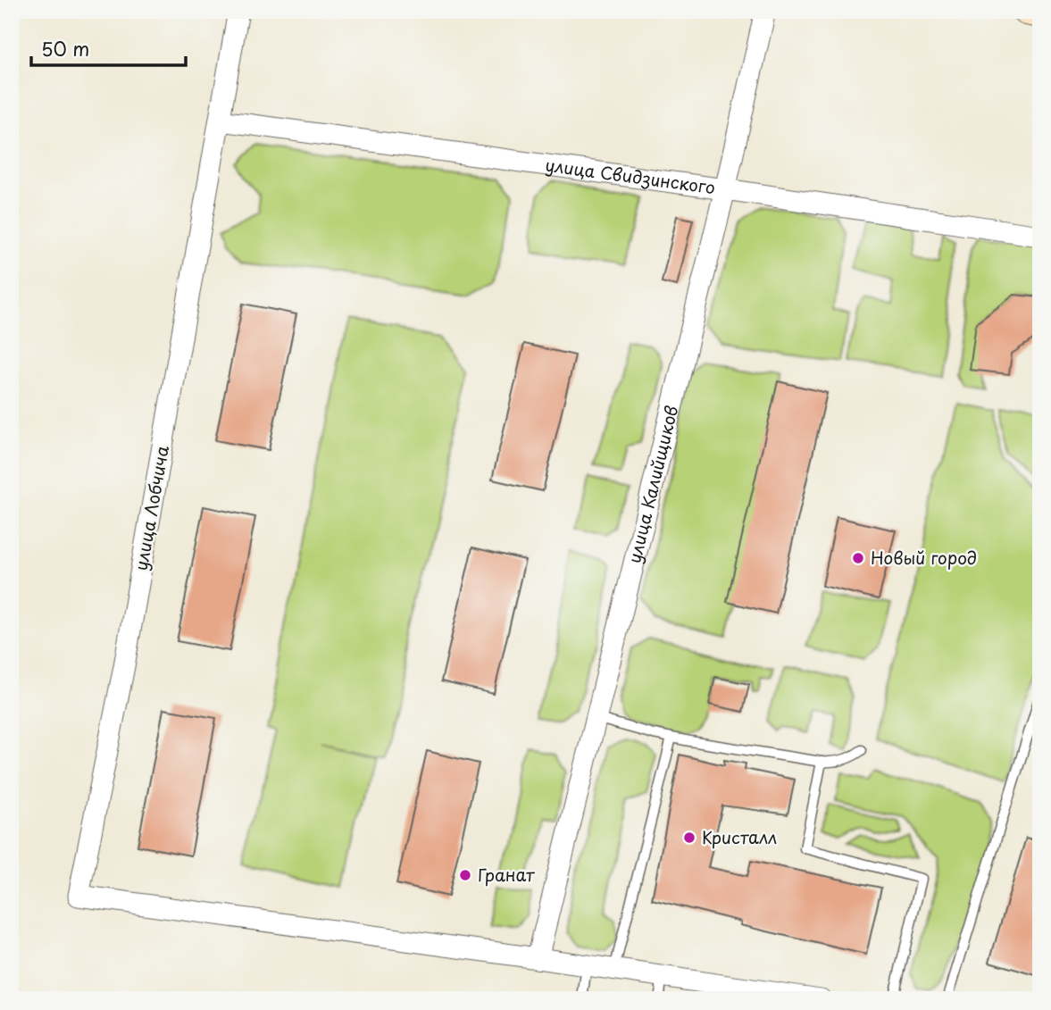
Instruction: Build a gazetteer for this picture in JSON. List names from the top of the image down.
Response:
{
  "streets": {
    "street": ["улица Свидзинского", "улица Калийщиков", "улица Лобчича"]
  },
  "crossings": [
    ["улица Свидзинского", "улица Калийщиков"],
    ["улица Свидзинского", "улица Лобчича"],
    ["улица Калийщиков", "улица Лобчича"]
  ],
  "places": ["Новый город", "Кристалл", "Гранат"],
  "scale_bar": "50 m"
}
